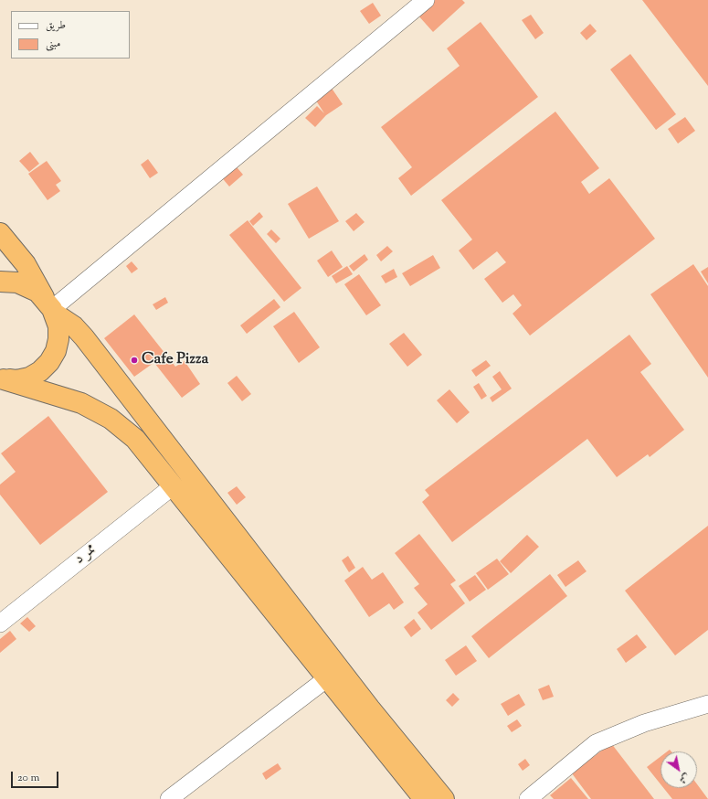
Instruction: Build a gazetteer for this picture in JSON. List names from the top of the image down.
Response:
{
  "streets": {
    "lane": ["ممر د"]
  },
  "places": ["Cafe Pizza"],
  "legend": ["طريق", "مبنى"],
  "scale_bar": "20 m",
  "north": "bottom right"
}
